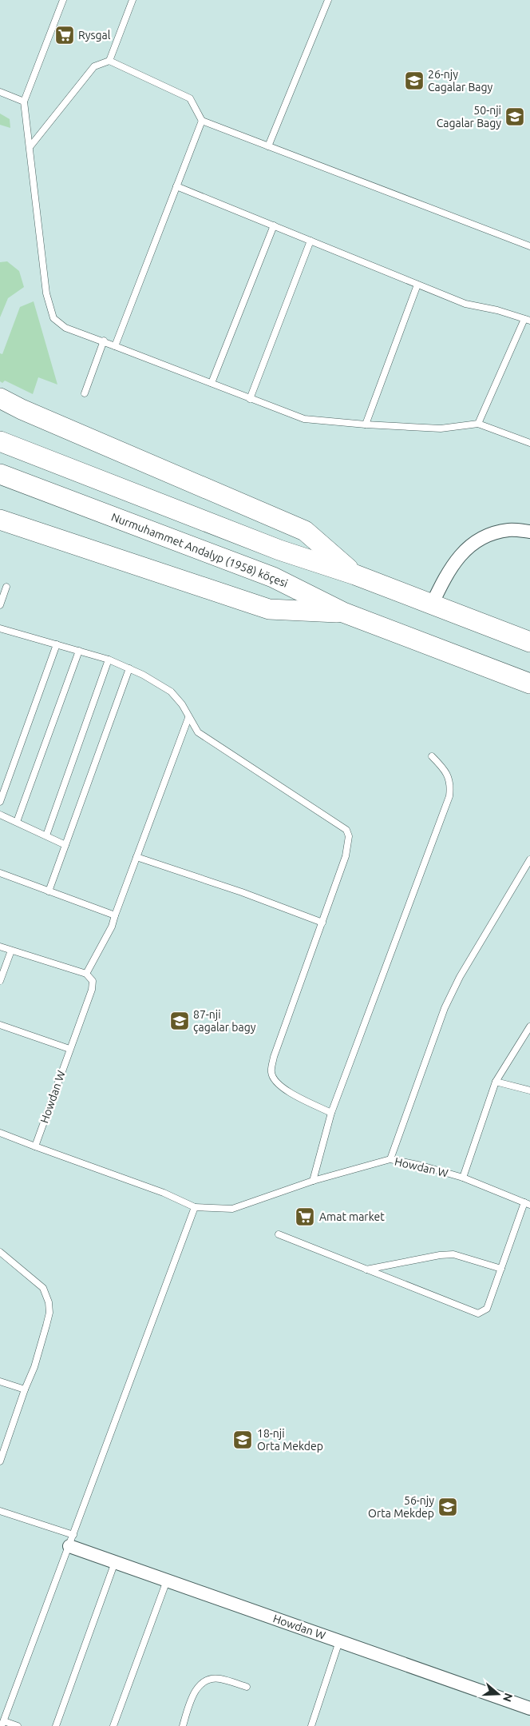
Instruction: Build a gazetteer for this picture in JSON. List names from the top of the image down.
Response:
{
  "streets": {
    "main road": ["Nurmuhammet Andalyp (1958) köçesi"],
    "street": ["Howdan W"]
  },
  "places": {
    "supermarket": ["Rysgal", "Amat market"],
    "school or university": [
      "26-njy Cagalar Bagy",
      "50-nji Cagalar Bagy",
      "87-nji çagalar bagy",
      "18-nji Orta Mekdep",
      "56-njy Orta Mekdep"
    ]
  },
  "north": "right"
}
